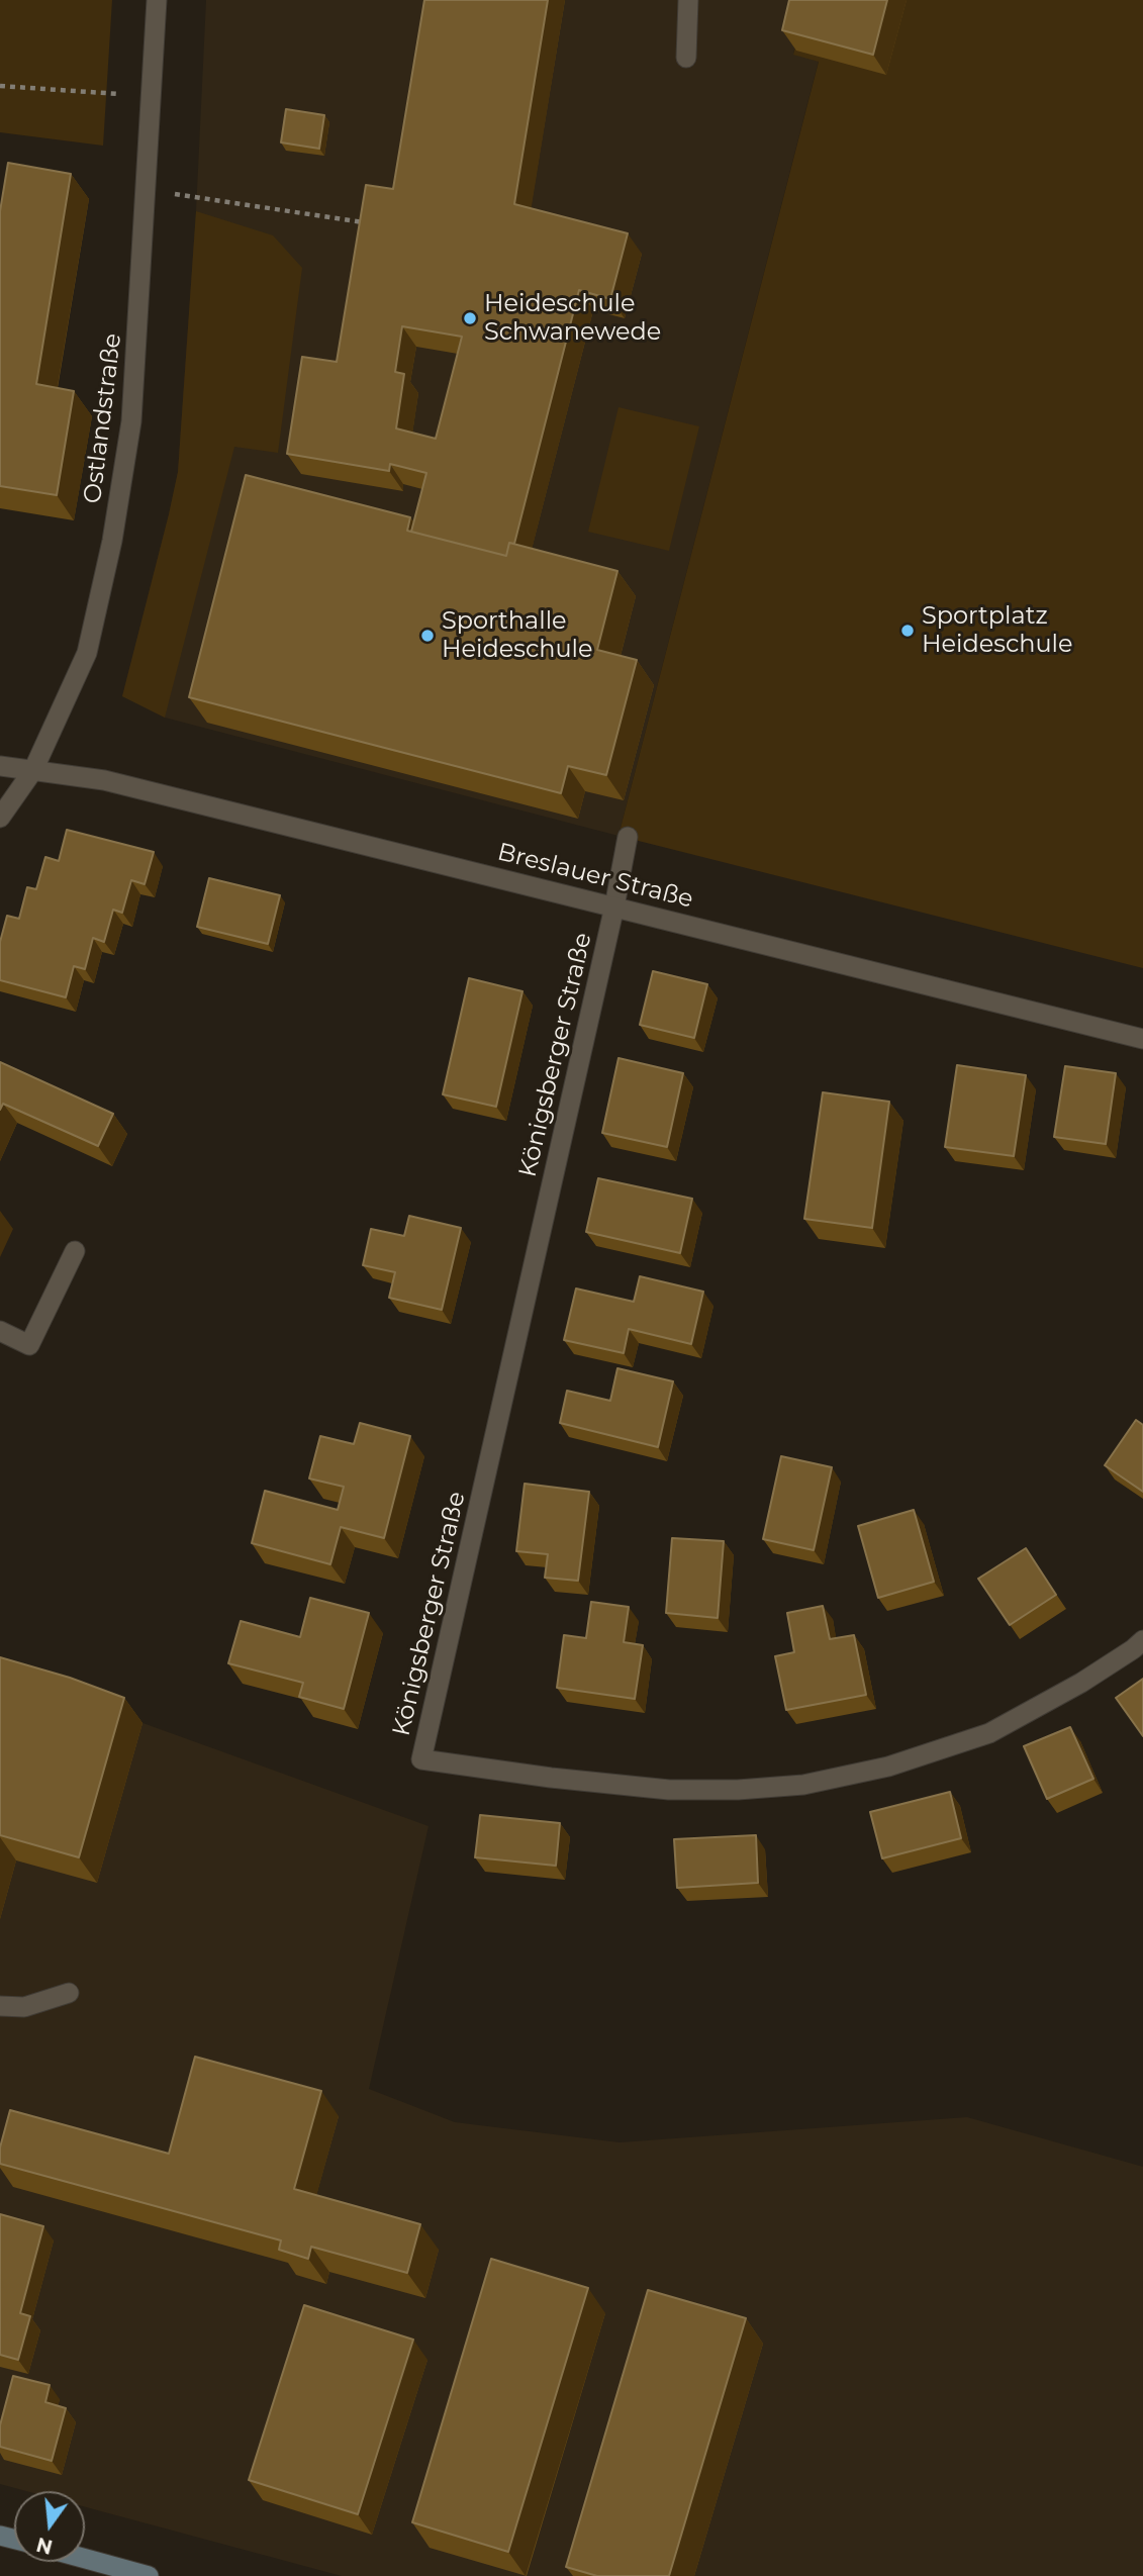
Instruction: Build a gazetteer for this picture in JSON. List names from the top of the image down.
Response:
{
  "streets": {
    "street": ["Ostlandstraße", "Breslauer Straße", "Königsberger Straße"]
  },
  "crossings": [
    ["Ostlandstraße", "Breslauer Straße"],
    ["Breslauer Straße", "Königsberger Straße"]
  ],
  "places": ["Heideschule Schwanewede", "Sportplatz Heideschule", "Sporthalle Heideschule"],
  "north": "bottom"
}
